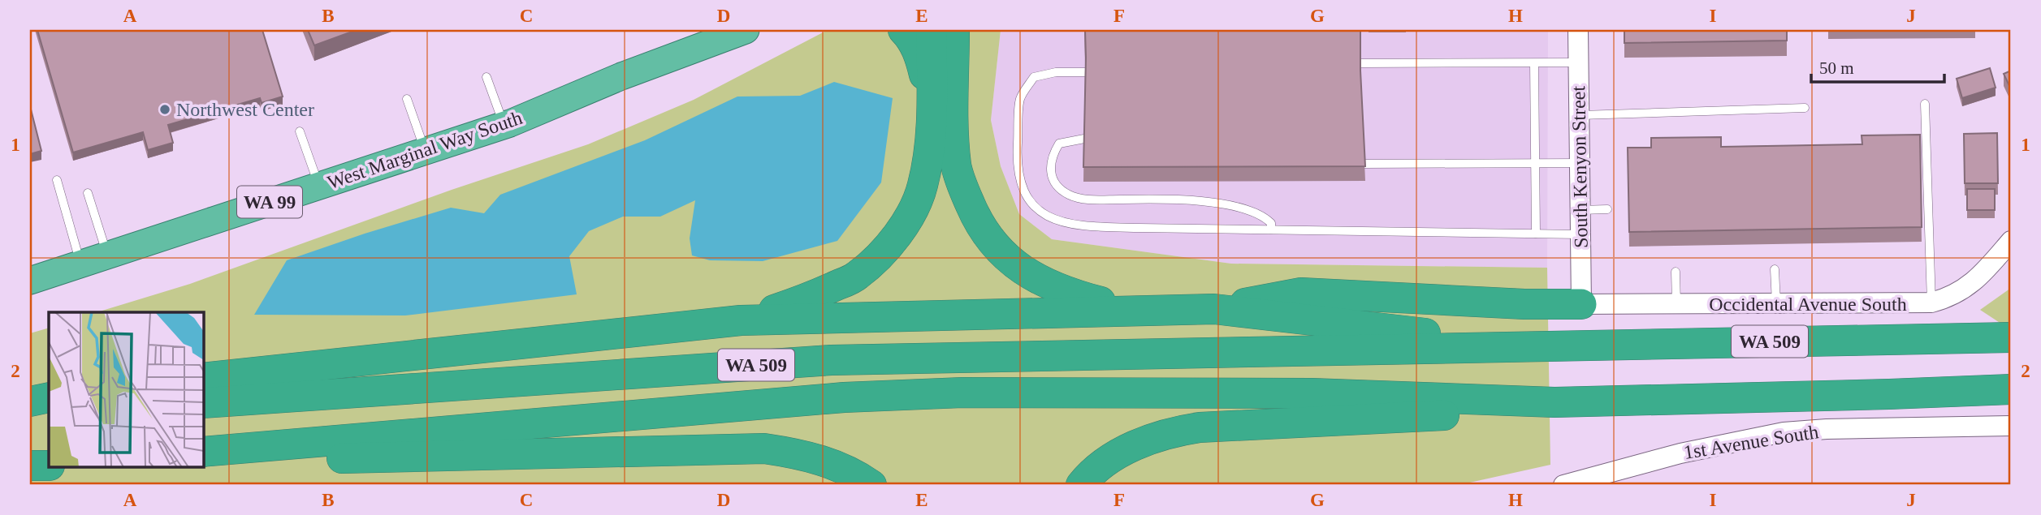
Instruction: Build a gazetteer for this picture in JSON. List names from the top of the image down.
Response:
{
  "streets": {
    "highway": ["West Marginal Way South", "WA 99", "WA 509"],
    "street": ["South Kenyon Street", "Occidental Avenue South", "1st Avenue South"]
  },
  "crossings": [
    ["South Kenyon Street", "Occidental Avenue South"]
  ],
  "places": ["Northwest Center"],
  "scale_bar": "50 m",
  "grid": {
    "columns": [
      "A",
      "B",
      "C",
      "D",
      "E",
      "F",
      "G",
      "H",
      "I",
      "J"
    ],
    "rows": ["1", "2"]
  }
}
